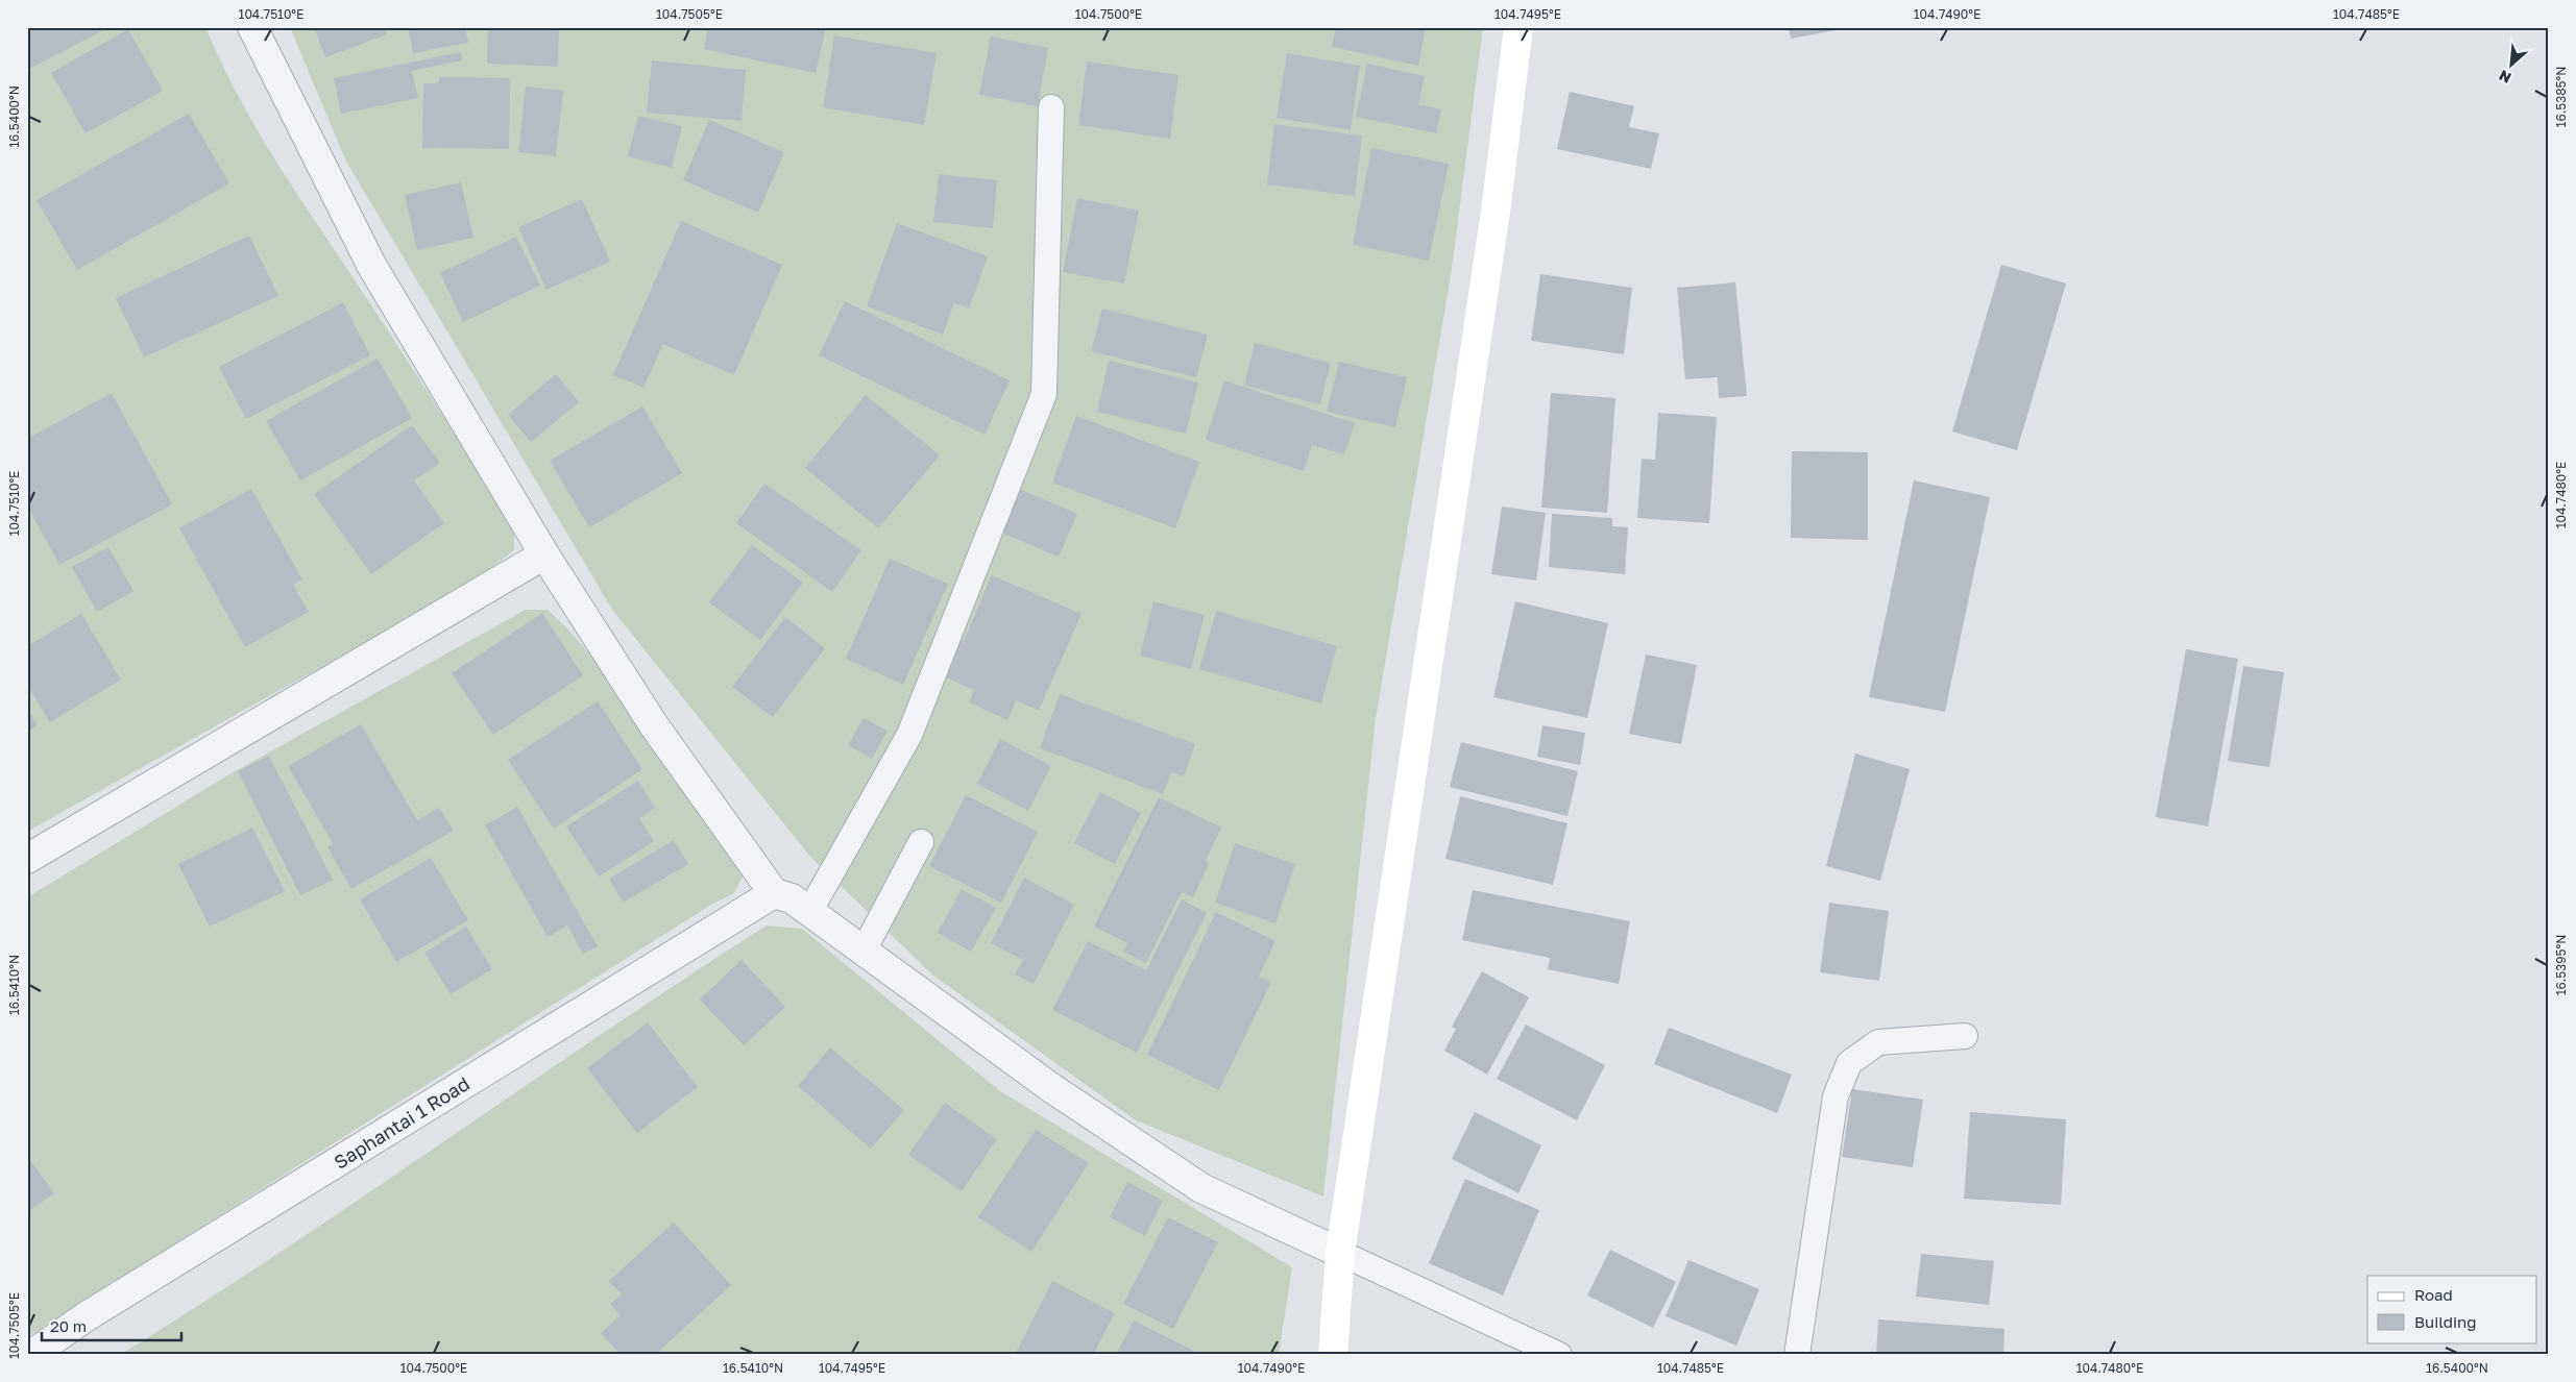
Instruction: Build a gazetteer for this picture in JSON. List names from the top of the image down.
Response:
{
  "streets": {
    "street": ["Saphantai 1 Road"]
  },
  "legend": ["Road", "Building"],
  "scale_bar": "20 m",
  "north": "bottom left",
  "coordinates": [
    "104.7510°E",
    "104.7505°E",
    "104.7500°E",
    "104.7495°E",
    "104.7490°E",
    "104.7485°E",
    "16.5385°N",
    "16.5400°N",
    "104.7480°E",
    "16.5395°N",
    "16.5410°N"
  ]
}
